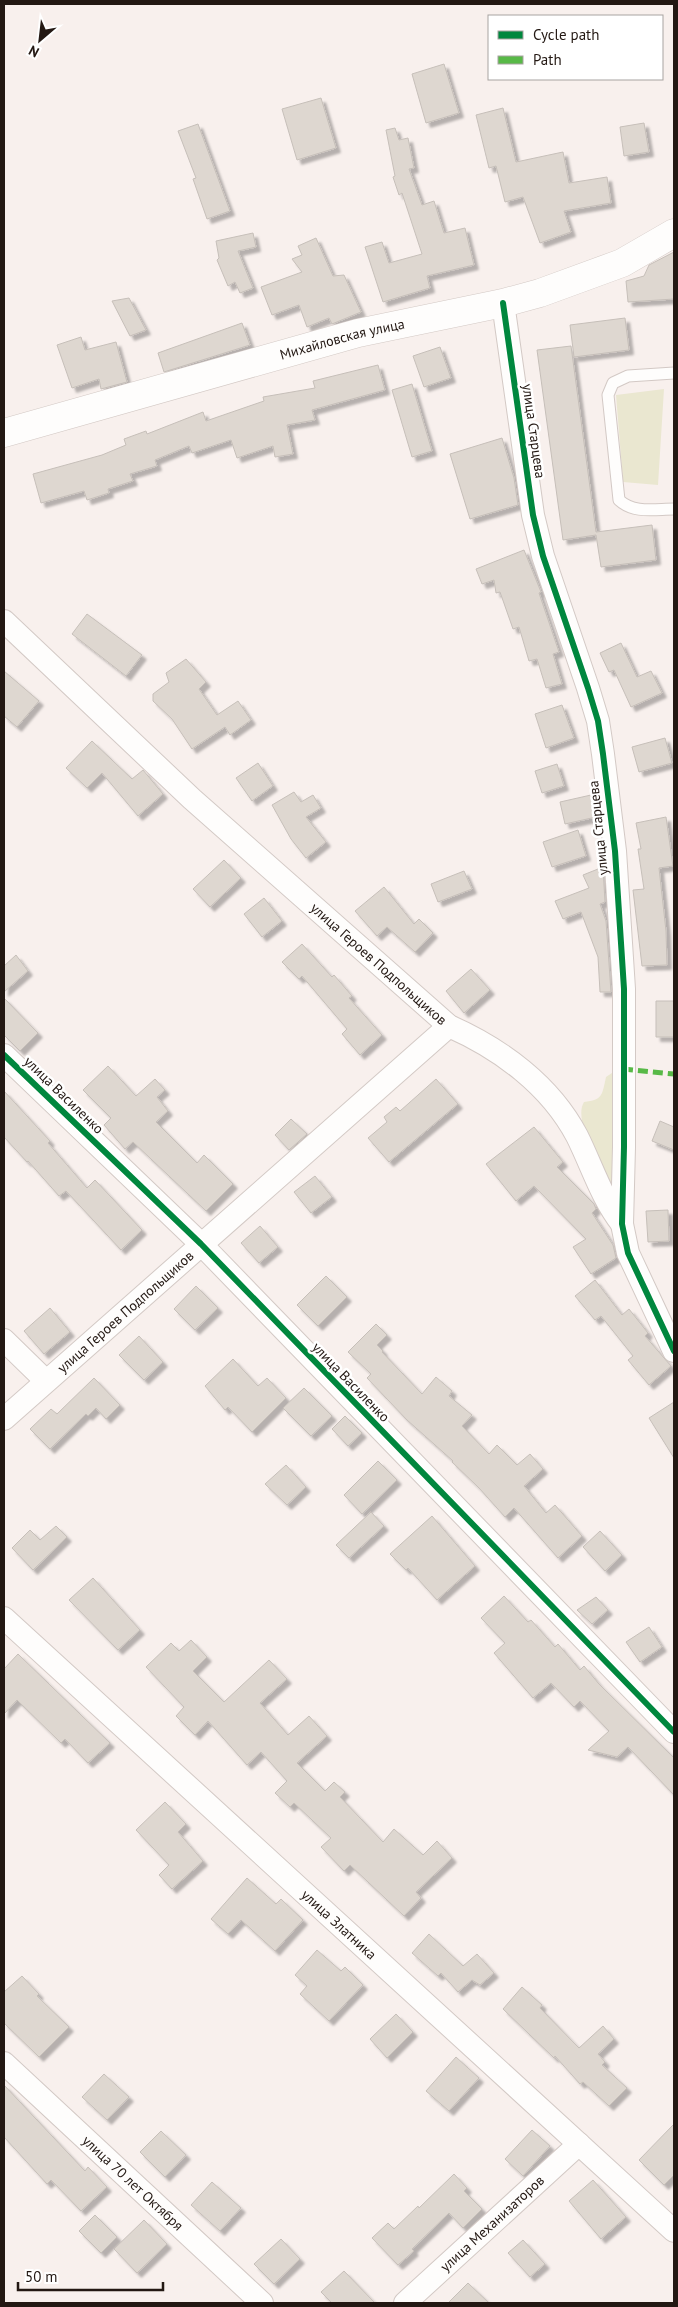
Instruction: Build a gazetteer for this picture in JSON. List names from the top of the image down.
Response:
{
  "streets": {
    "street": [
      "Михайловская улица",
      "улица Старцева",
      "улица Героев Подпольщиков",
      "улица Василенко",
      "улица Златника",
      "улица 70 лет Октября",
      "улица Механизаторов"
    ]
  },
  "crossings": [
    ["Михайловская улица", "улица Старцева"],
    ["улица Героев Подпольщиков", "улица Василенко"],
    ["улица Златника", "улица Механизаторов"]
  ],
  "legend": ["Cycle path", "Path"],
  "scale_bar": "50 m",
  "north": "bottom left"
}
